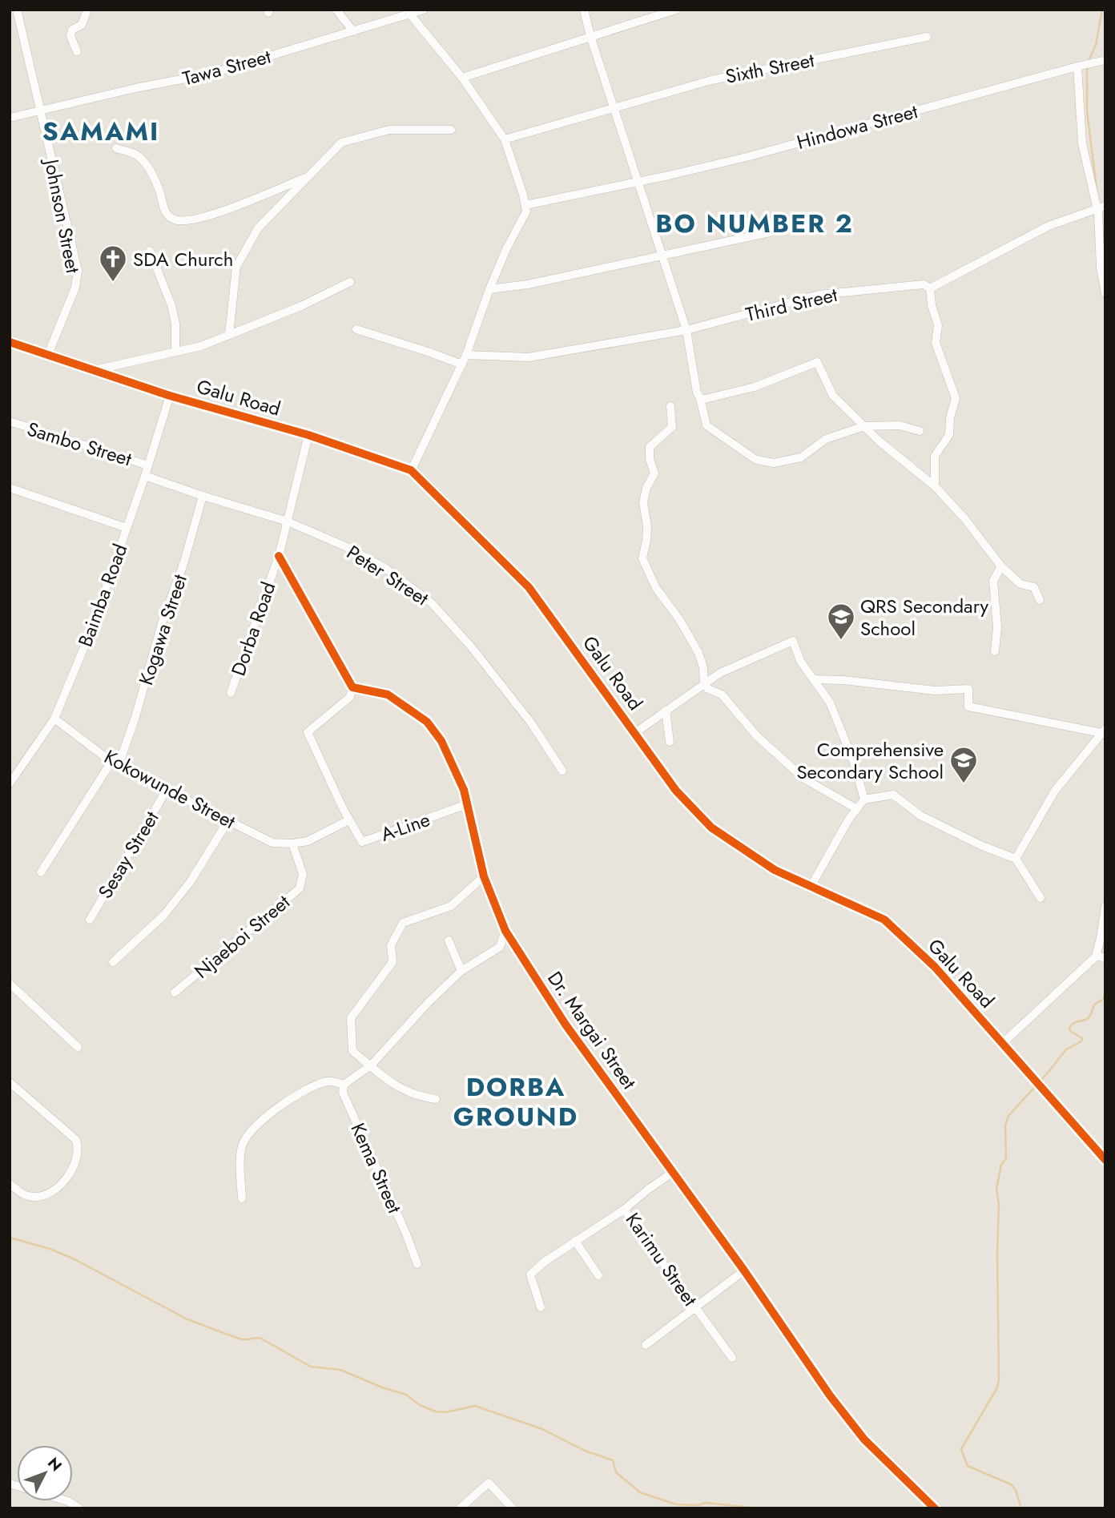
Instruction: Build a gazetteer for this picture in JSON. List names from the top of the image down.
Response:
{
  "streets": {
    "street": [
      "Tawa Street",
      "Sixth Street",
      "Hindowa Street",
      "Johnson Street",
      "Third Street",
      "Galu Road",
      "Sambo Street",
      "Peter Street",
      "Baimba Road",
      "Dorba Road",
      "Kogawa Street",
      "Kokowunde Street",
      "A-Line",
      "Sesay Street",
      "Njaeboi Street",
      "Dr. Margai Street",
      "Kema Street",
      "Karimu Street"
    ]
  },
  "crossings": [
    ["Tawa Street", "Johnson Street"],
    ["Johnson Street", "Galu Road"],
    ["Galu Road", "Baimba Road"],
    ["Galu Road", "Dorba Road"],
    ["Sambo Street", "Baimba Road"],
    ["Peter Street", "Baimba Road"],
    ["Peter Street", "Dorba Road"],
    ["Peter Street", "Kogawa Street"],
    ["Baimba Road", "Kokowunde Street"],
    ["Kogawa Street", "Kokowunde Street"],
    ["Kokowunde Street", "A-Line"],
    ["Kokowunde Street", "Sesay Street"],
    ["Kokowunde Street", "Njaeboi Street"],
    ["A-Line", "Njaeboi Street"],
    ["A-Line", "Dr. Margai Street"],
    ["Dr. Margai Street", "Karimu Street"]
  ],
  "districts": ["SAMAMI", "BO NUMBER 2", "DORBA GROUND"],
  "places": {
    "church": ["SDA Church"],
    "school or university": ["QRS Secondary School", "Comprehensive Secondary School"]
  },
  "north": "top right"
}
